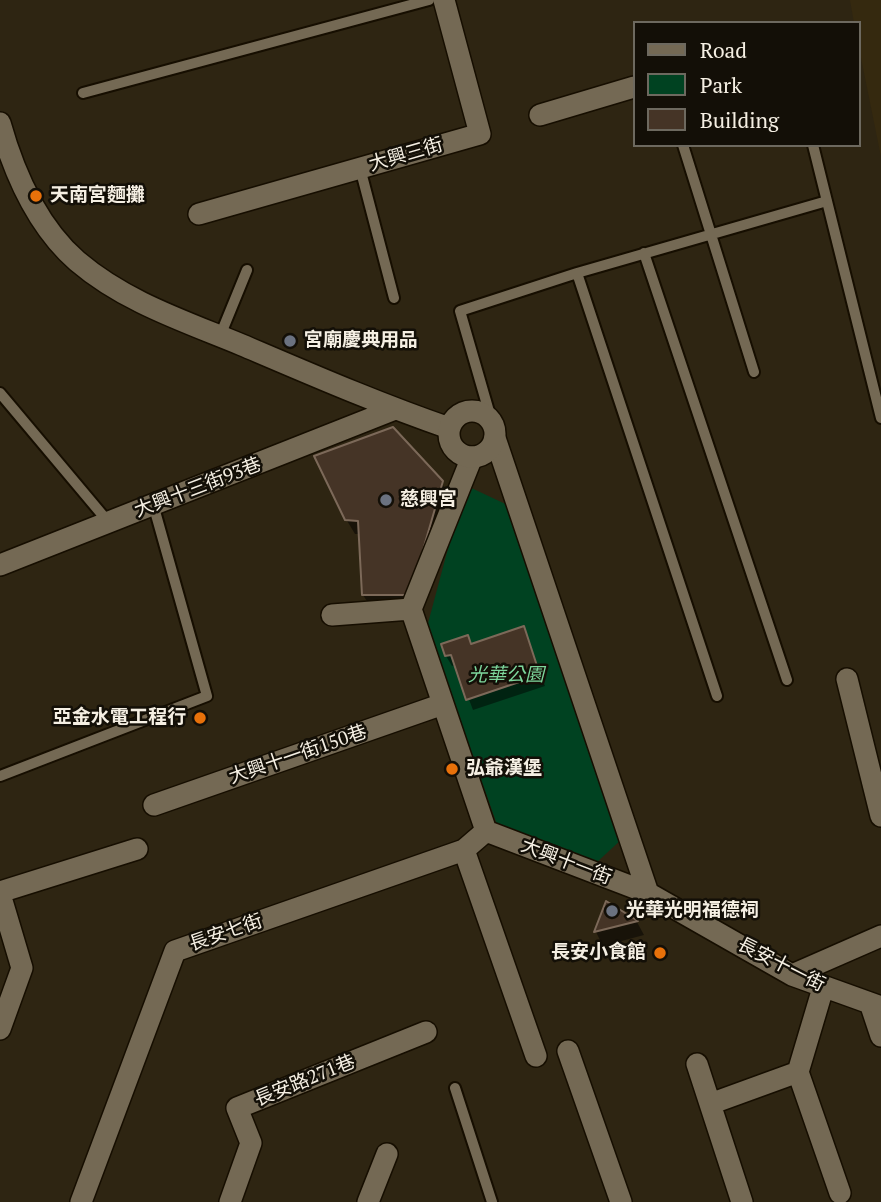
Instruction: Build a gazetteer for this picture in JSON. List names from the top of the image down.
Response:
{
  "streets": {
    "street": [
      "大興三街",
      "大興十三街93巷",
      "大興十一街150巷",
      "大興十一街",
      "長安七街",
      "長安十一街",
      "長安路271巷"
    ]
  },
  "crossings": [
    ["大興十一街", "長安七街"],
    ["大興十一街", "長安十一街"]
  ],
  "parks": ["光華公園"],
  "places": [
    "天南宮麵攤",
    "宮廟慶典用品",
    "慈興宮",
    "亞金水電工程行",
    "弘爺漢堡",
    "光華光明福德祠",
    "長安小食館"
  ],
  "legend": ["Road", "Park", "Building"]
}
